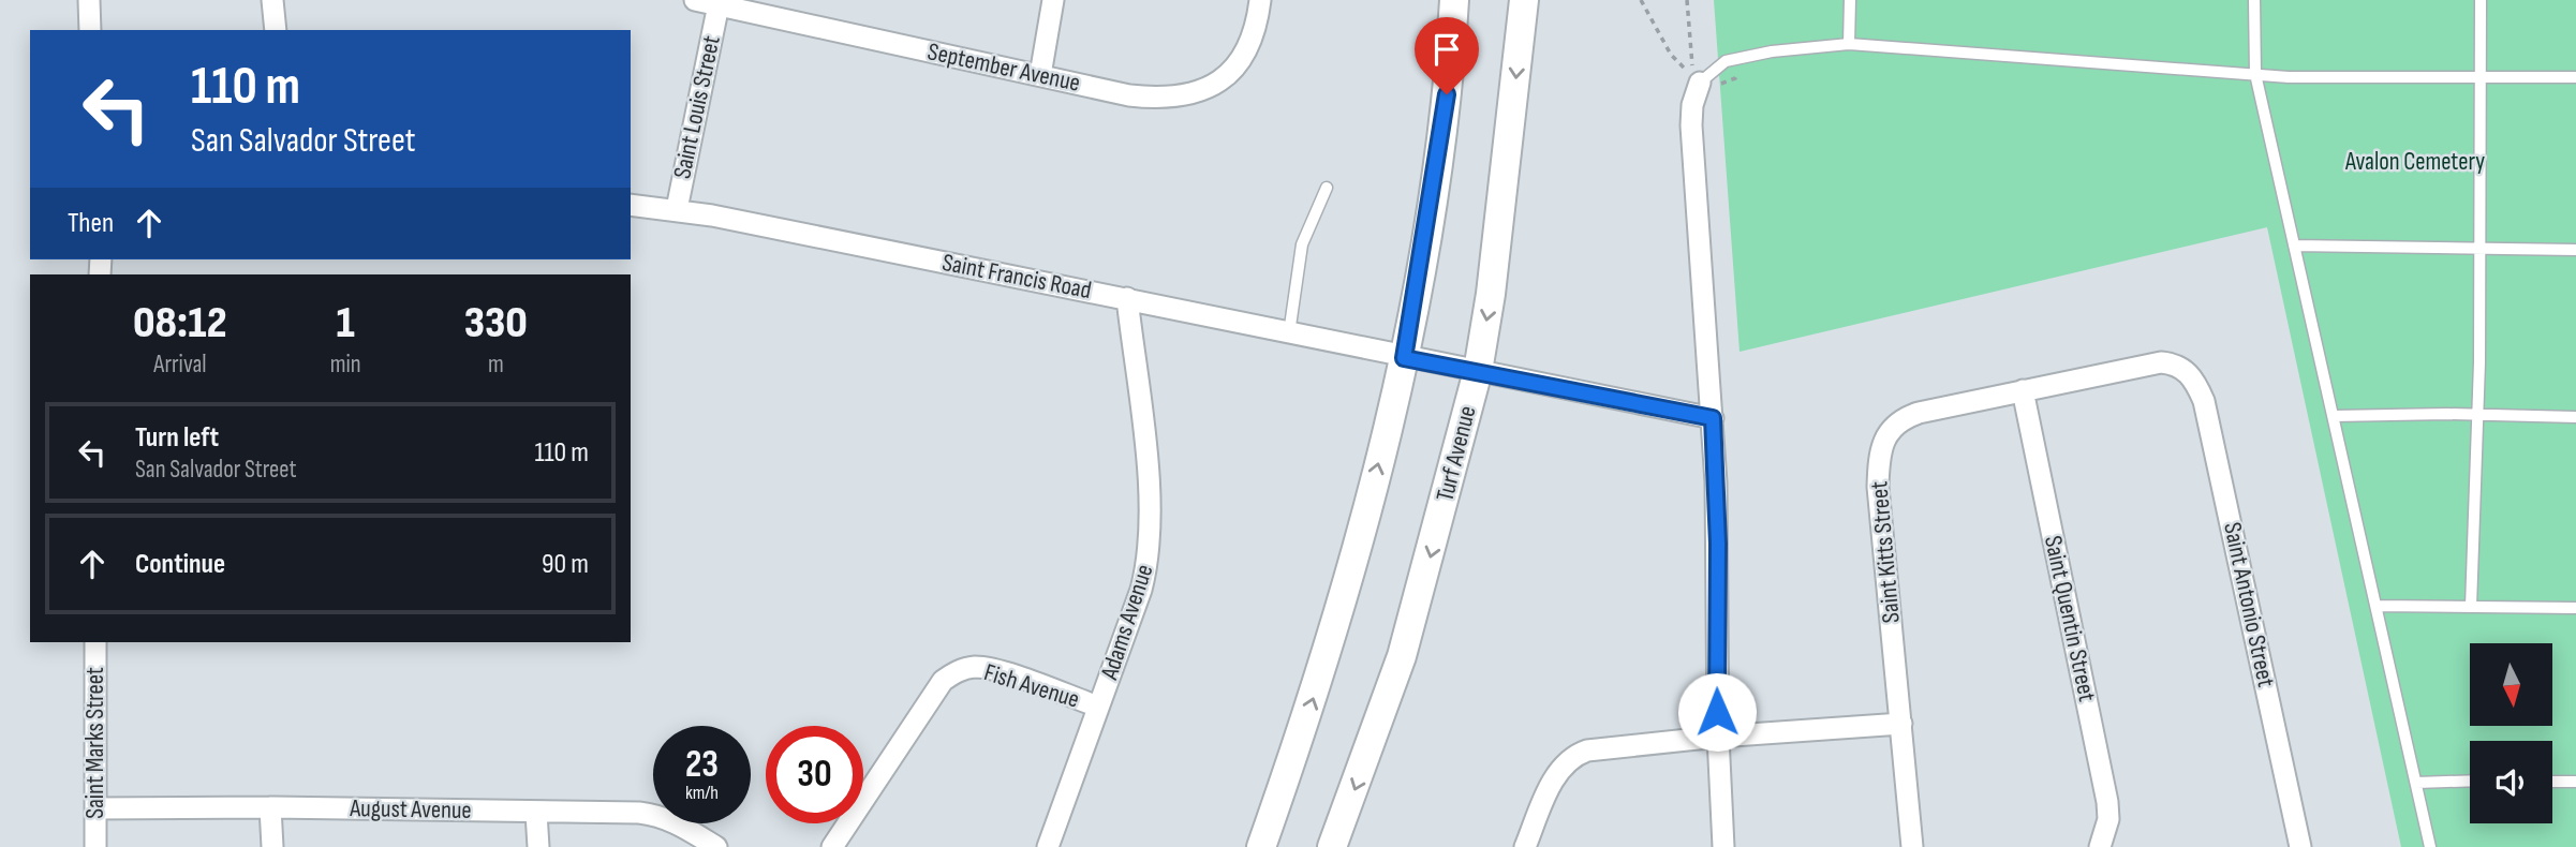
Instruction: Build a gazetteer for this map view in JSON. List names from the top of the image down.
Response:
{
  "streets": {
    "main road": ["Turf Avenue"],
    "street": [
      "September Avenue",
      "Saint Louis Street",
      "Saint Francis Road",
      "Saint Kitts Street",
      "Saint Antonio Street",
      "Saint Quentin Street",
      "Adams Avenue",
      "Fish Avenue",
      "Saint Marks Street",
      "August Avenue"
    ]
  },
  "crossings": [
    ["September Avenue", "Saint Louis Street"],
    ["Saint Louis Street", "Saint Francis Road"],
    ["Saint Francis Road", "Turf Avenue"],
    ["Saint Francis Road", "Adams Avenue"],
    ["Saint Kitts Street", "Saint Antonio Street"],
    ["Saint Kitts Street", "Saint Quentin Street"],
    ["Adams Avenue", "Fish Avenue"],
    ["Saint Marks Street", "August Avenue"]
  ],
  "parks": ["Avalon Cemetery"],
  "north": "bottom",
  "page": {
    "turn": ["110 m", "San Salvador Street"],
    "then": "Then",
    "eta": [
      "08:12",
      "Arrival",
      "1",
      "min",
      "330",
      "m"
    ],
    "list": [
      {
        "name": "Turn left",
        "note": "San Salvador Street",
        "value": "110 m"
      },
      {
        "name": "Continue",
        "value": "90 m"
      }
    ],
    "speed": "23 km/h",
    "limit": "30"
  }
}
